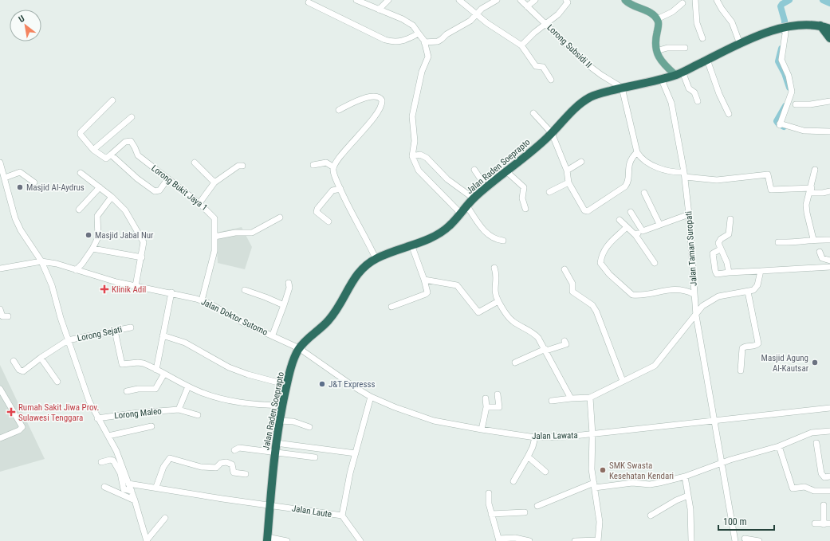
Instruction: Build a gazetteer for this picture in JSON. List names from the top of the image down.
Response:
{
  "streets": {
    "highway": ["Jalan Raden Soeprapto"],
    "street": [
      "Lorong Subsidi II",
      "Lorong Bukit Jaya 1",
      "Jalan Taman Suropati",
      "Jalan Doktor Sutomo",
      "Lorong Sejati",
      "Lorong Maleo",
      "Jalan Lawata",
      "Jalan Laute"
    ]
  },
  "crossings": [
    ["Lorong Subsidi II", "Jalan Raden Soeprapto"],
    ["Jalan Raden Soeprapto", "Jalan Taman Suropati"],
    ["Jalan Raden Soeprapto", "Jalan Doktor Sutomo"],
    ["Jalan Raden Soeprapto", "Jalan Lawata"],
    ["Jalan Raden Soeprapto", "Jalan Laute"],
    ["Lorong Bukit Jaya 1", "Jalan Doktor Sutomo"],
    ["Jalan Taman Suropati", "Jalan Lawata"],
    ["Jalan Doktor Sutomo", "Jalan Lawata"]
  ],
  "places": {
    "other": [
      "Masjid Al-Aydrus",
      "Masjid Jabal Nur",
      "Masjid Agung Al-Kautsar",
      "J&T Expresss",
      "SMK Swasta Kesehatan Kendari"
    ],
    "health": ["Klinik Adil", "Rumah Sakit Jiwa Prov. Sulawesi Tenggara"]
  },
  "scale_bar": "100 m",
  "north": "top left"
}
